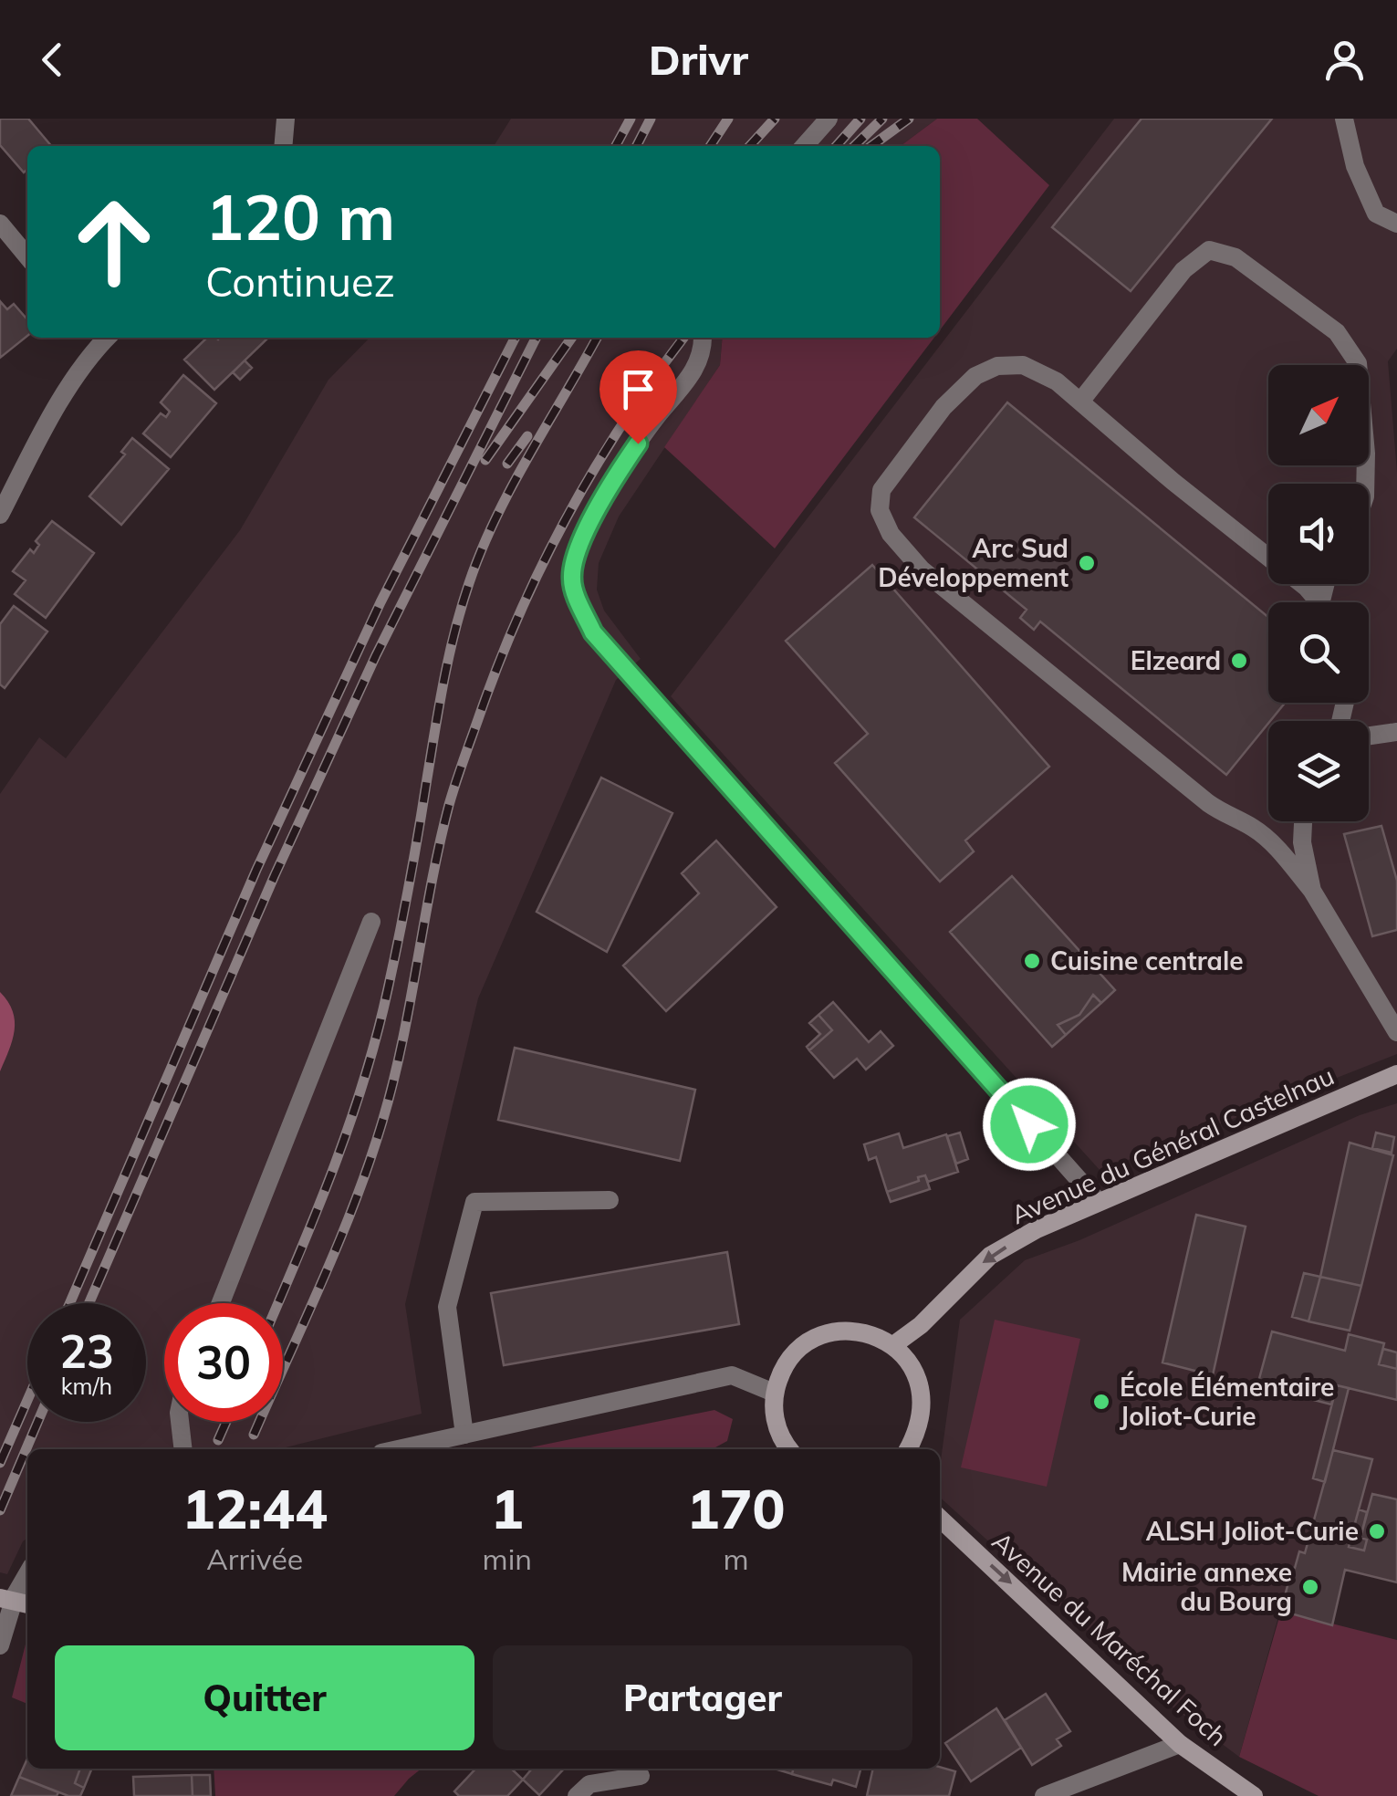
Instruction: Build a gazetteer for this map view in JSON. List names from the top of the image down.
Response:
{
  "streets": {
    "main road": ["Avenue du Général Castelnau", "Avenue du Maréchal Foch"]
  },
  "one_way": ["Avenue du Général Castelnau", "Avenue du Maréchal Foch"],
  "places": [
    "Arc Sud Développement",
    "Elzeard",
    "Cuisine centrale",
    "École Élémentaire Joliot-Curie",
    "ALSH Joliot-Curie",
    "Mairie annexe du Bourg"
  ],
  "north": "top right",
  "page": {
    "header": "Drivr",
    "turn": ["120 m", "Continuez"],
    "speed": "23 km/h",
    "limit": "30",
    "eta": [
      "12:44",
      "Arrivée",
      "1",
      "min",
      "170",
      "m"
    ],
    "buttons": ["Quitter", "Partager"]
  }
}
